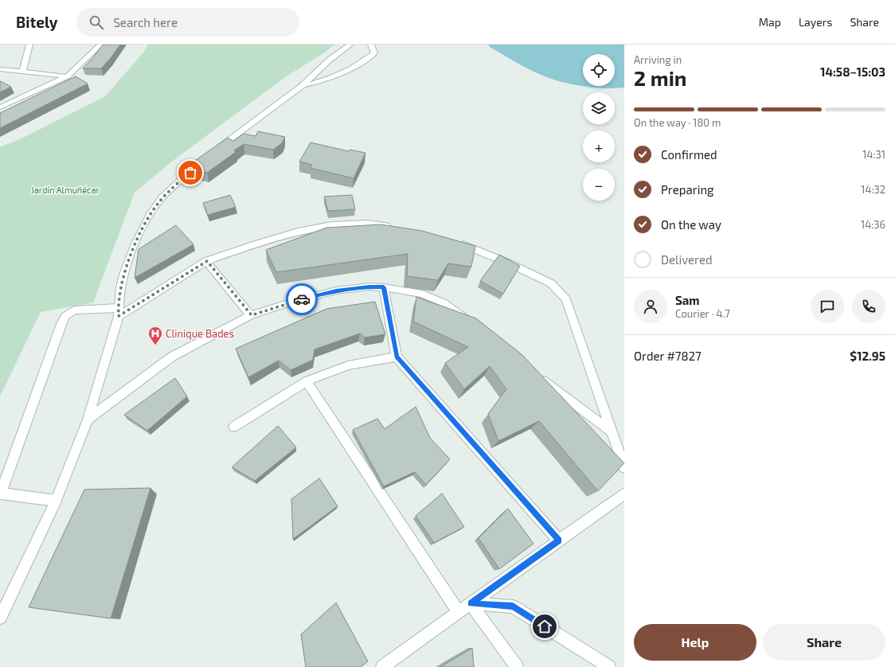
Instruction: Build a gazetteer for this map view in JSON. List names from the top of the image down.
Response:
{
  "parks": ["Jardín Almuñécar"],
  "places": {
    "hospital": ["Clinique Bades"]
  },
  "page": {
    "header": "Bitely",
    "search": "Search here",
    "nav": ["Map", "Layers", "Share"],
    "heading": ["2 min", "Arriving in", "14:58–15:03"],
    "panel": [
      "Sam",
      "Courier · 4.7",
      "Order #7827",
      "$12.95"
    ],
    "map_buttons": ["+", "−"],
    "bar": "On the way · 180 m",
    "list": [
      ["Confirmed", "14:31"],
      ["Preparing", "14:32"],
      ["On the way", "14:36"],
      "Delivered"
    ],
    "buttons": ["Help", "Share"]
  }
}
